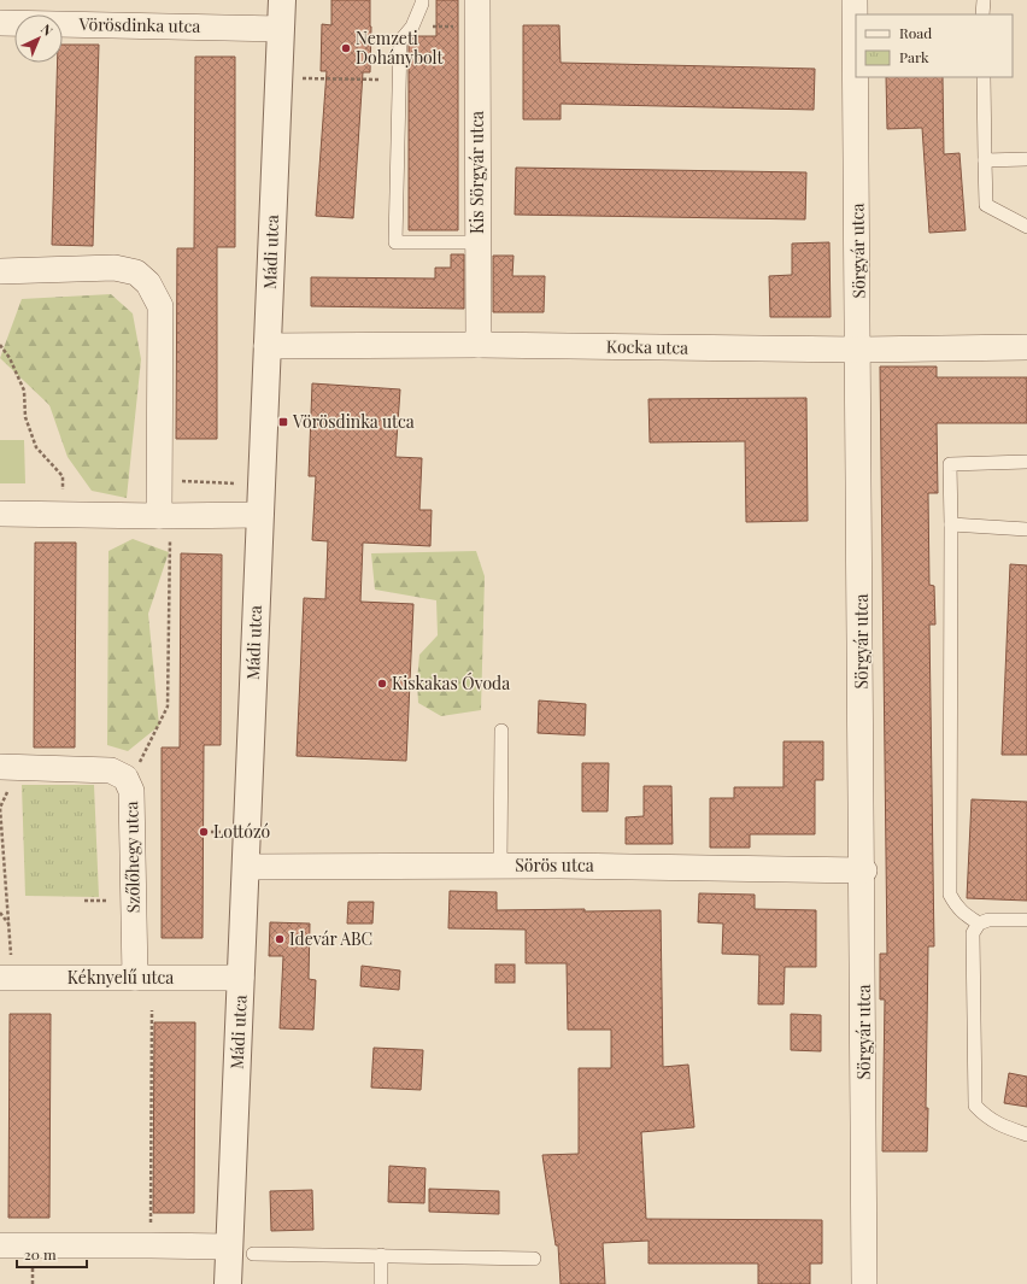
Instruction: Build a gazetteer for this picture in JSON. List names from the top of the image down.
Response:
{
  "streets": {
    "street": [
      "Vörösdinka utca",
      "Kis Sörgyár utca",
      "Sörgyár utca",
      "Mádi utca",
      "Kocka utca",
      "Szőlőhegy utca",
      "Sörös utca",
      "Kéknyelű utca"
    ]
  },
  "crossings": [
    ["Vörösdinka utca", "Mádi utca"],
    ["Kis Sörgyár utca", "Kocka utca"],
    ["Sörgyár utca", "Kocka utca"],
    ["Sörgyár utca", "Sörös utca"],
    ["Mádi utca", "Kocka utca"],
    ["Mádi utca", "Sörös utca"],
    ["Mádi utca", "Kéknyelű utca"],
    ["Szőlőhegy utca", "Kéknyelű utca"]
  ],
  "places": {
    "other": [
      "Nemzeti Dohánybolt",
      "Kiskakas Óvoda",
      "Lottózó",
      "Idevár ABC"
    ],
    "transit": ["Vörösdinka utca"]
  },
  "legend": ["Road", "Park"],
  "scale_bar": "20 m",
  "north": "top right"
}
